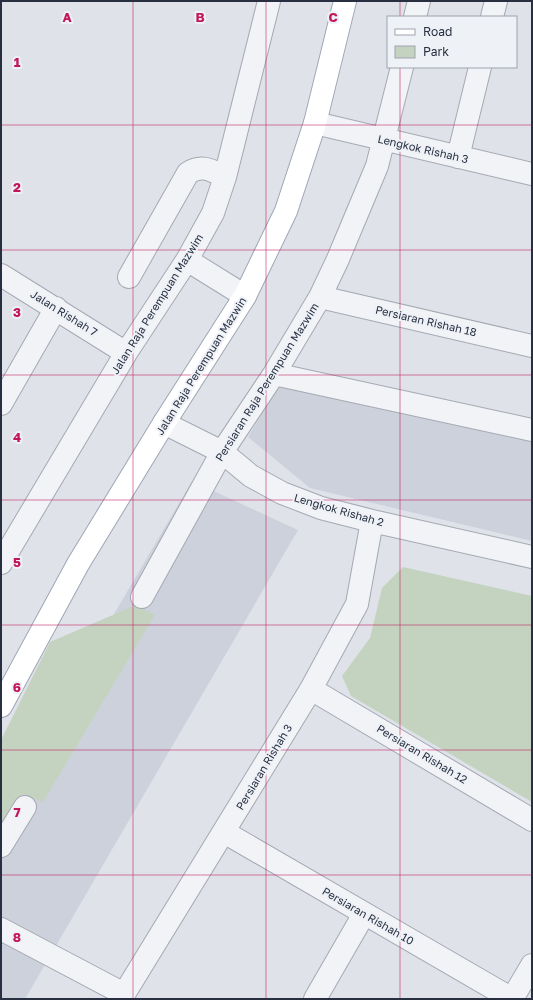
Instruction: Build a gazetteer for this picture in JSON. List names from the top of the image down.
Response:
{
  "streets": {
    "main road": ["Jalan Raja Perempuan Mazwin"],
    "street": [
      "Lengkok Rishah 3",
      "Jalan Raja Perempuan Mazwim",
      "Jalan Rishah 7",
      "Persiaran Rishah 18",
      "Persiaran Raja Perempuan Mazwim",
      "Lengkok Rishah 2",
      "Persiaran Rishah 12",
      "Persiaran Rishah 3",
      "Persiaran Rishah 10"
    ]
  },
  "crossings": [
    ["Lengkok Rishah 3", "Jalan Raja Perempuan Mazwin"],
    ["Lengkok Rishah 3", "Persiaran Raja Perempuan Mazwim"],
    ["Jalan Raja Perempuan Mazwim", "Jalan Rishah 7"],
    ["Persiaran Rishah 18", "Persiaran Raja Perempuan Mazwim"],
    ["Jalan Raja Perempuan Mazwin", "Lengkok Rishah 2"],
    ["Persiaran Raja Perempuan Mazwim", "Lengkok Rishah 2"],
    ["Lengkok Rishah 2", "Persiaran Rishah 3"],
    ["Persiaran Rishah 12", "Persiaran Rishah 3"],
    ["Persiaran Rishah 3", "Persiaran Rishah 10"]
  ],
  "legend": ["Road", "Park"],
  "grid": {
    "columns": ["A", "B", "C"],
    "rows": [
      "1",
      "2",
      "3",
      "4",
      "5",
      "6",
      "7",
      "8"
    ]
  }
}
